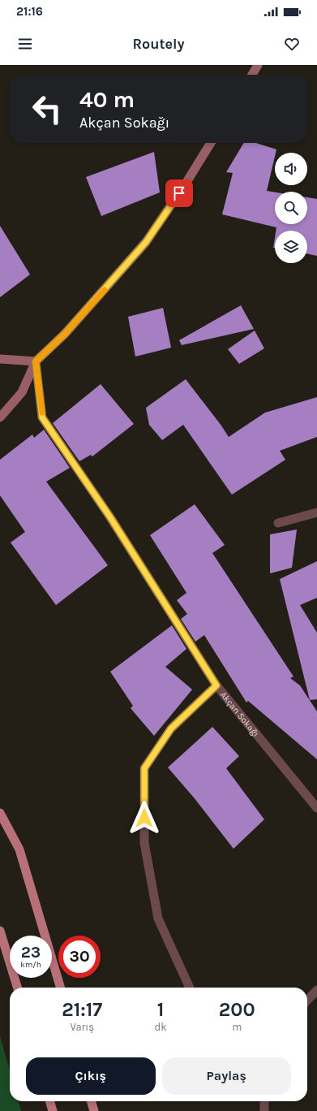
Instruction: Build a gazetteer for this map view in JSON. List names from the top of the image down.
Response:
{
  "streets": {
    "street": ["Akçan Sokağı"]
  },
  "page": {
    "status": "21:16",
    "header": "Routely",
    "turn": ["40 m", "Akçan Sokağı"],
    "speed": "23 km/h",
    "limit": "30",
    "eta": [
      "21:17",
      "Varış",
      "1",
      "dk",
      "200",
      "m"
    ],
    "buttons": ["Çıkış", "Paylaş"]
  }
}
